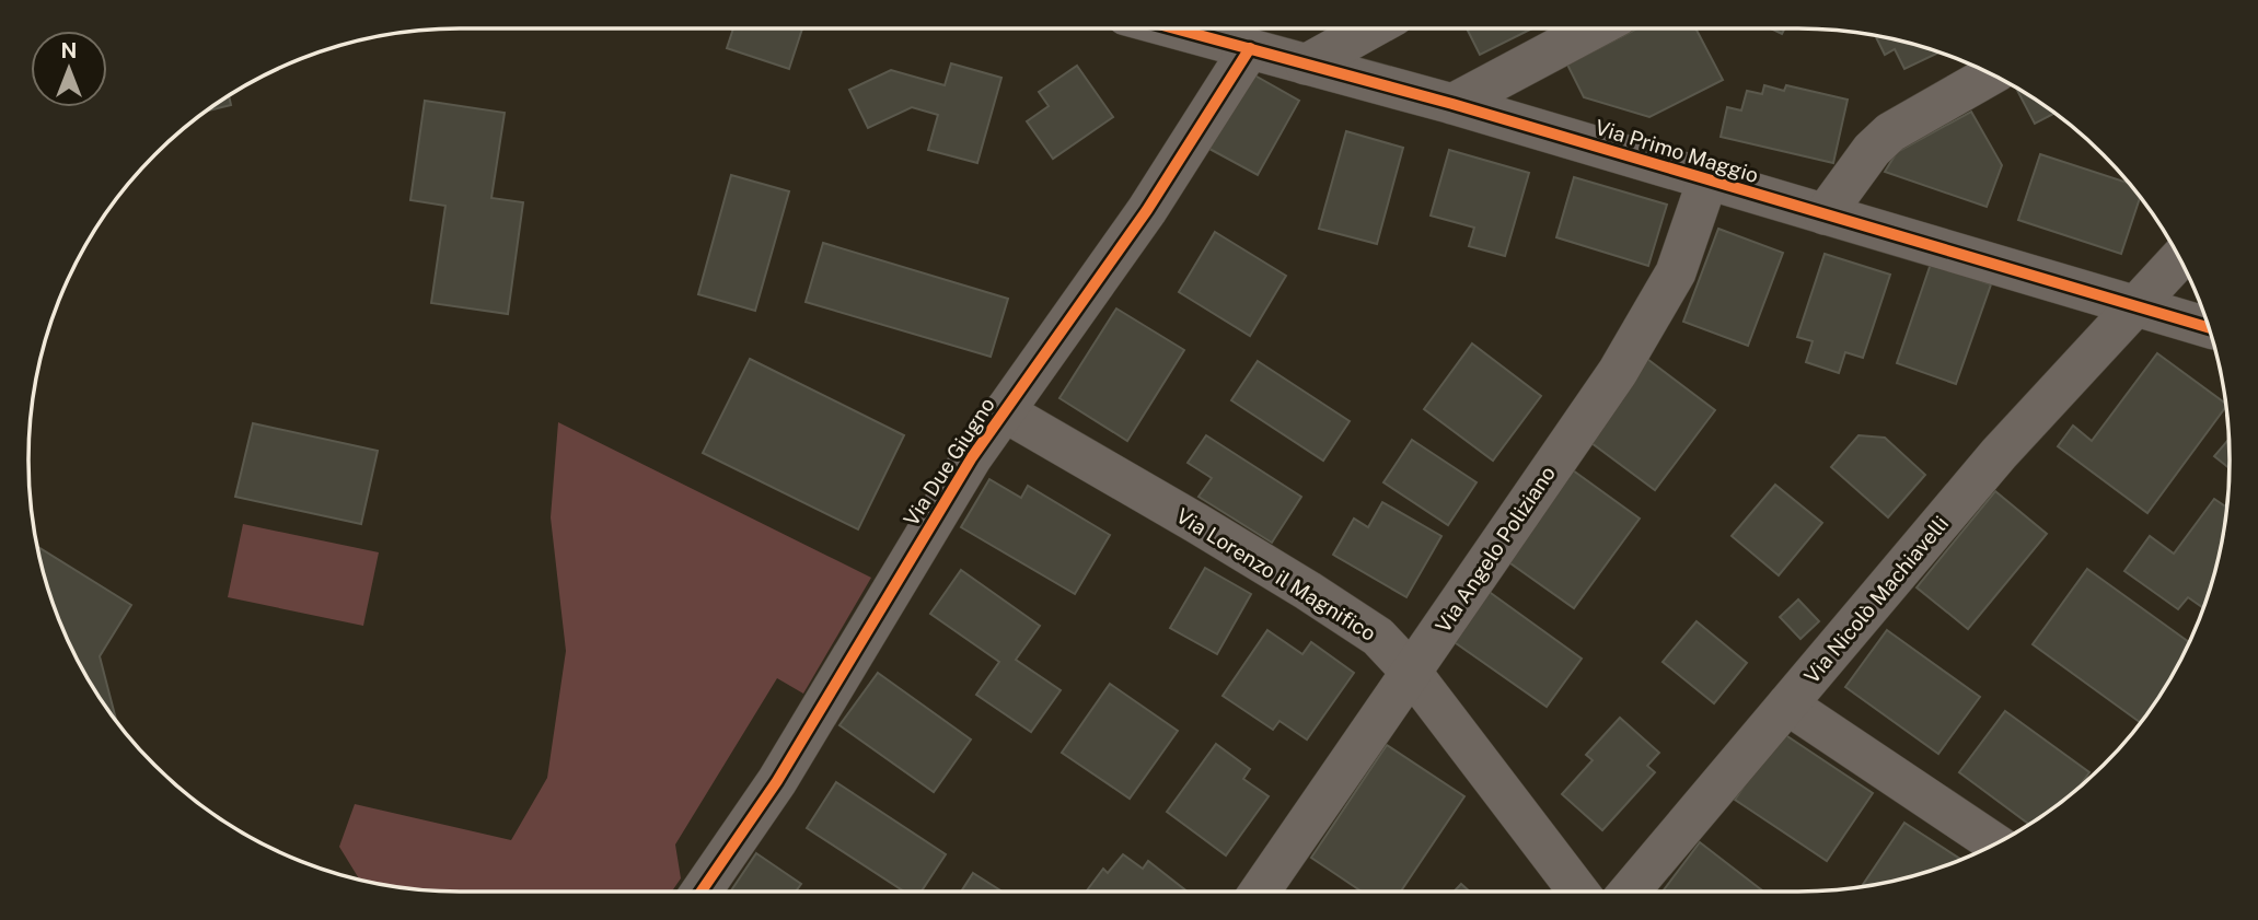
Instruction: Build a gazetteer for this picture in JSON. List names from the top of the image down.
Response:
{
  "streets": {
    "street": [
      "Via Primo Maggio",
      "Via Due Giugno",
      "Via Angelo Poliziano",
      "Via Lorenzo il Magnifico",
      "Via Nicolò Machiavelli"
    ]
  },
  "crossings": [
    ["Via Primo Maggio", "Via Due Giugno"],
    ["Via Primo Maggio", "Via Angelo Poliziano"],
    ["Via Primo Maggio", "Via Nicolò Machiavelli"],
    ["Via Due Giugno", "Via Lorenzo il Magnifico"],
    ["Via Angelo Poliziano", "Via Lorenzo il Magnifico"]
  ],
  "north": "top"
}
